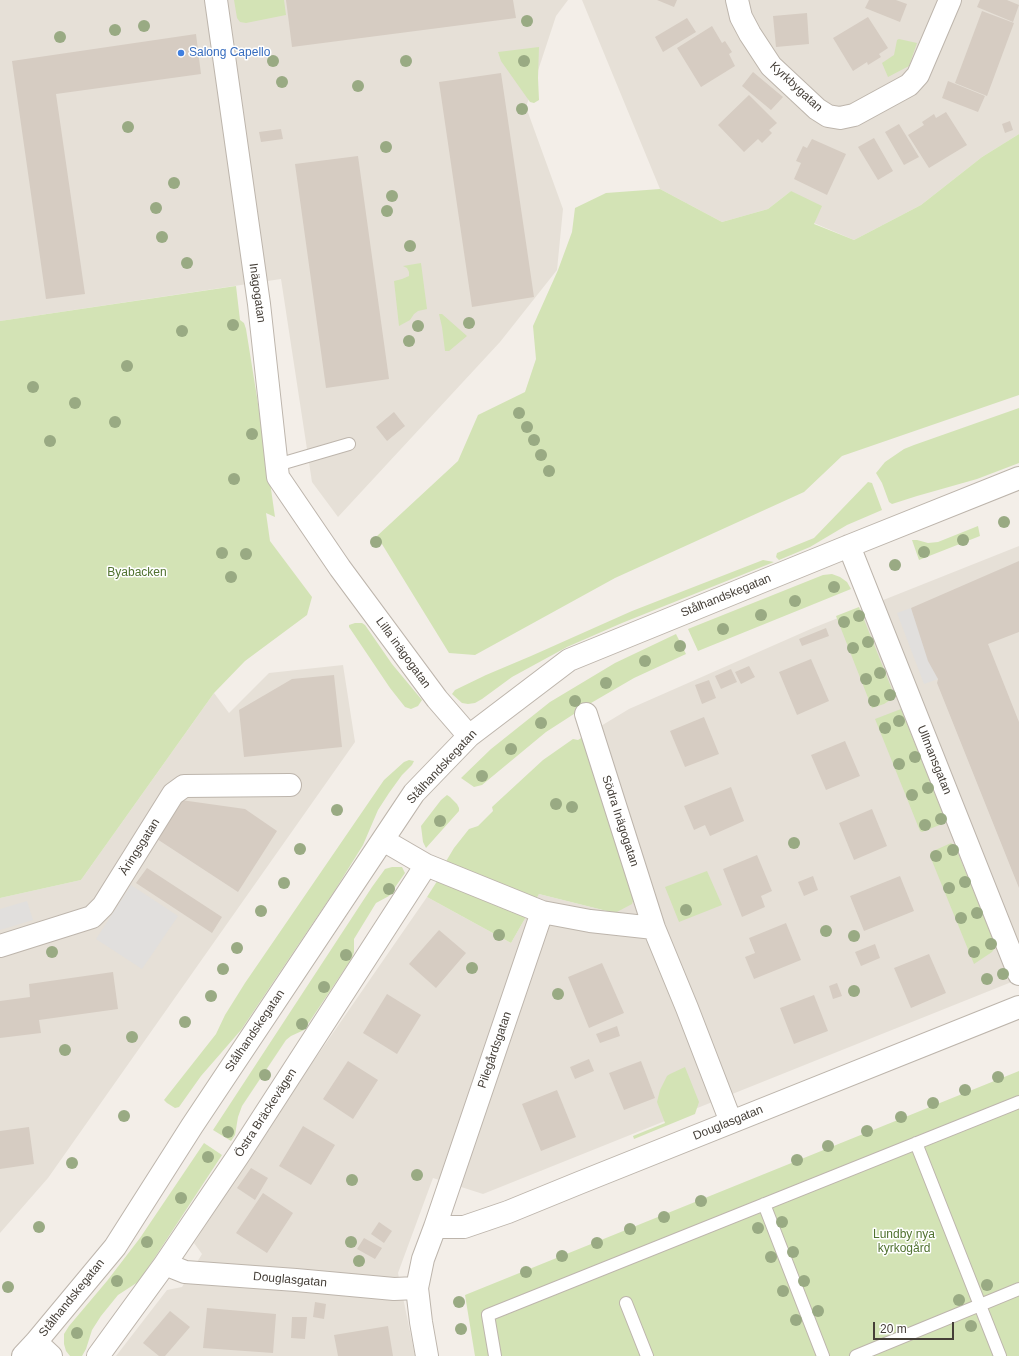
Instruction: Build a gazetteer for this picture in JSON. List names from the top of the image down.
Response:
{
  "streets": {
    "street": [
      "Kyrkbygatan",
      "Inägogatan",
      "Stålhandskegatan",
      "Lilla inägogatan",
      "Ullmansgatan",
      "Södra Inägogatan",
      "Äringsgatan",
      "Pilegårdsgatan",
      "Östra Bräckevägen",
      "Douglasgatan"
    ]
  },
  "crossings": [
    ["Inägogatan", "Lilla inägogatan"],
    ["Stålhandskegatan", "Lilla inägogatan"],
    ["Stålhandskegatan", "Ullmansgatan"],
    ["Södra Inägogatan", "Douglasgatan"],
    ["Pilegårdsgatan", "Douglasgatan"],
    ["Östra Bräckevägen", "Douglasgatan"]
  ],
  "parks": ["Byabacken", "Lundby nya kyrkogård"],
  "places": ["Salong Capello"],
  "scale_bar": "20 m"
}
